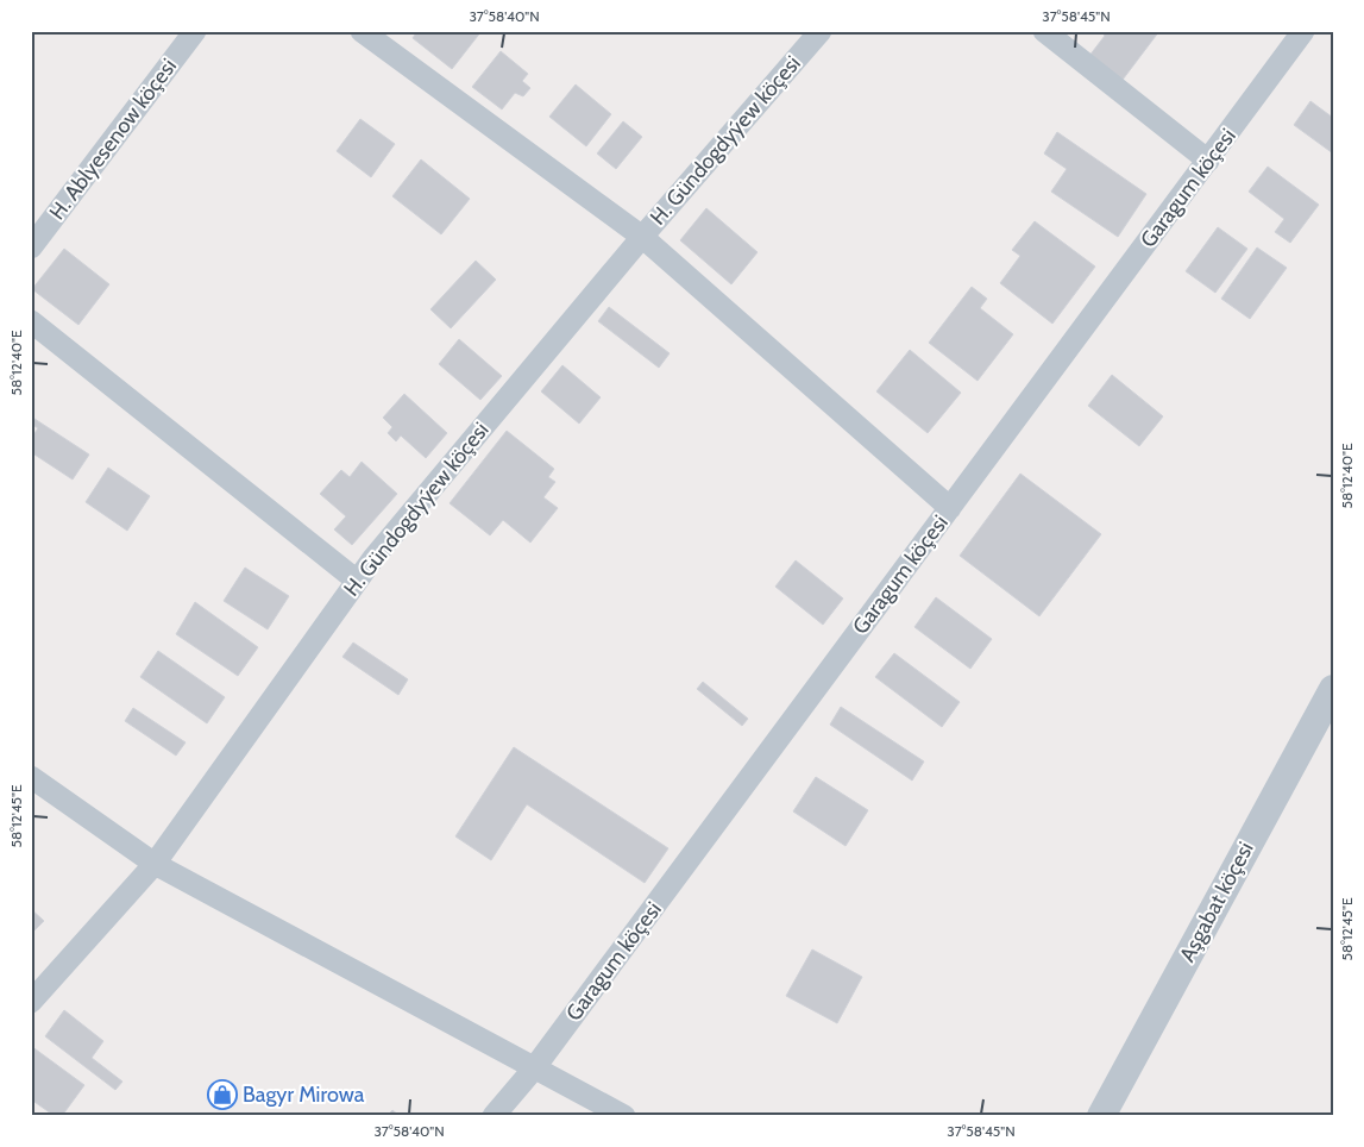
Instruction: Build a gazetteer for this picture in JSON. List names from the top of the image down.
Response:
{
  "streets": {
    "street": [
      "H. Ablyesenow köçesi",
      "H. Gündogdyýew köçesi",
      "Garagum köçesi",
      "Aşgabat köçesi"
    ]
  },
  "places": {
    "shop": ["Bagyr Mirowa"]
  },
  "coordinates": [
    "37°58'40\"N",
    "37°58'45\"N",
    "58°12'40\"E",
    "58°12'45\"E"
  ]
}
